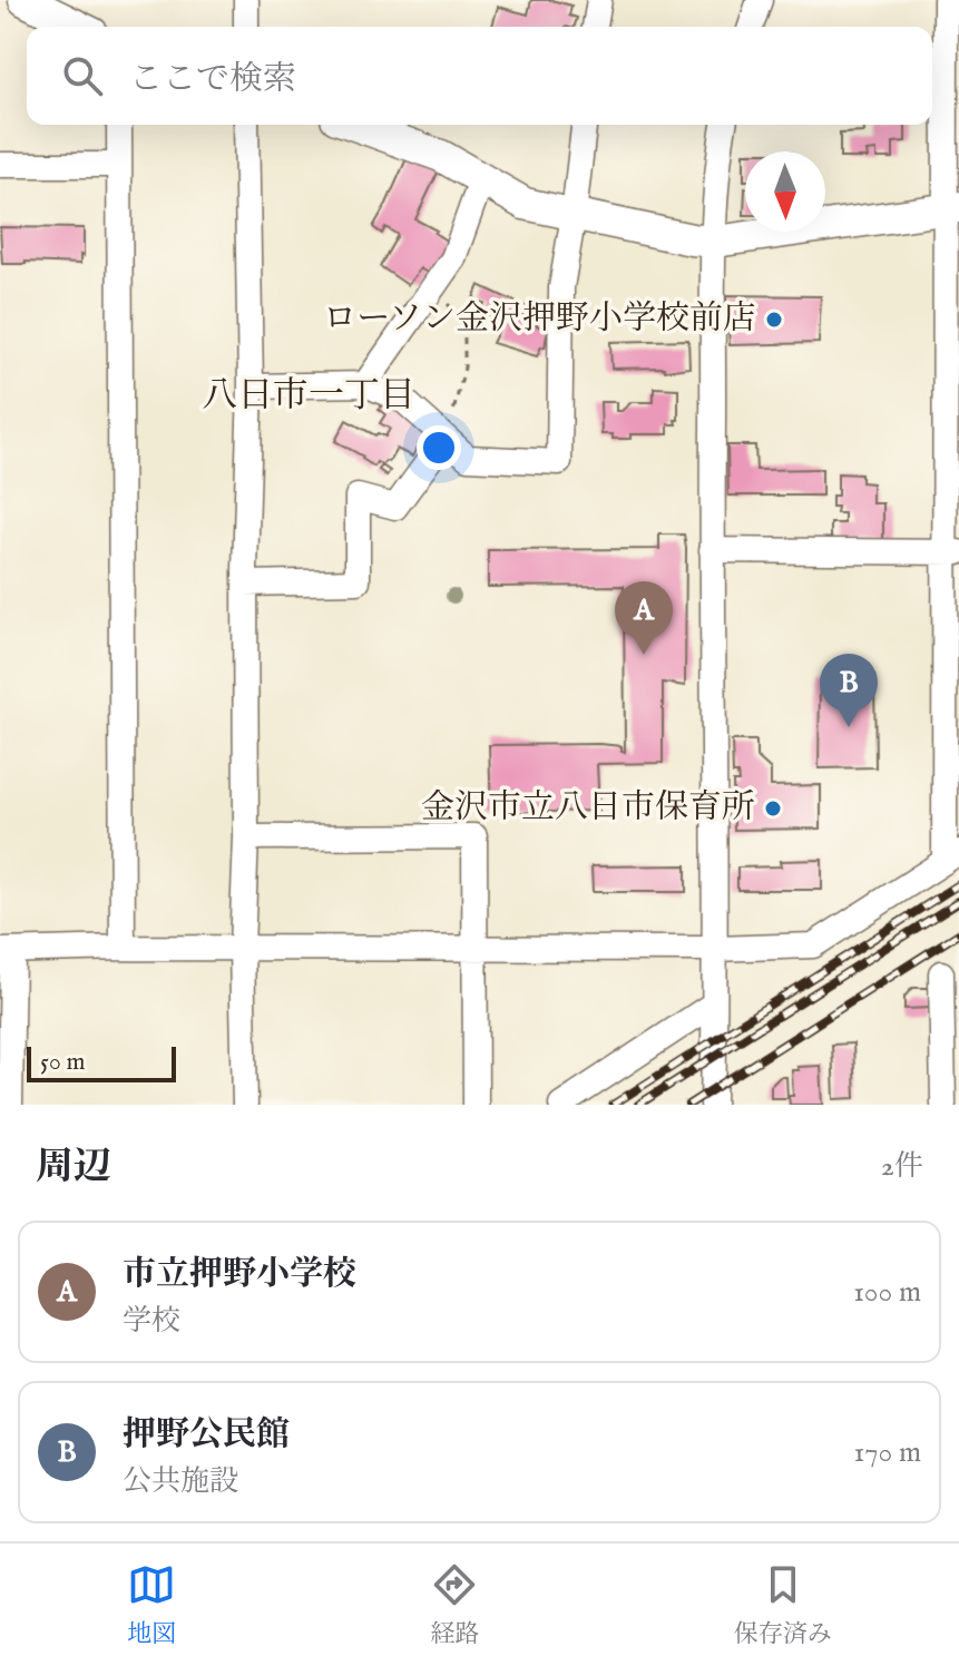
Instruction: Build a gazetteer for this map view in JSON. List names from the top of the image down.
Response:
{
  "districts": ["八日市一丁目"],
  "places": ["ローソン金沢押野小学校前店", "金沢市立八日市保育所"],
  "scale_bar": "50 m",
  "north": "bottom",
  "page": {
    "search": "ここで検索",
    "pins": ["A", "B"],
    "scale": "50 m",
    "heading": ["周辺", "2件"],
    "list": [
      {
        "mark": "A",
        "name": "市立押野小学校",
        "note": "学校",
        "value": "100 m"
      },
      {
        "mark": "B",
        "name": "押野公民館",
        "note": "公共施設",
        "value": "170 m"
      }
    ],
    "nav": ["地図", "経路", "保存済み"]
  }
}
